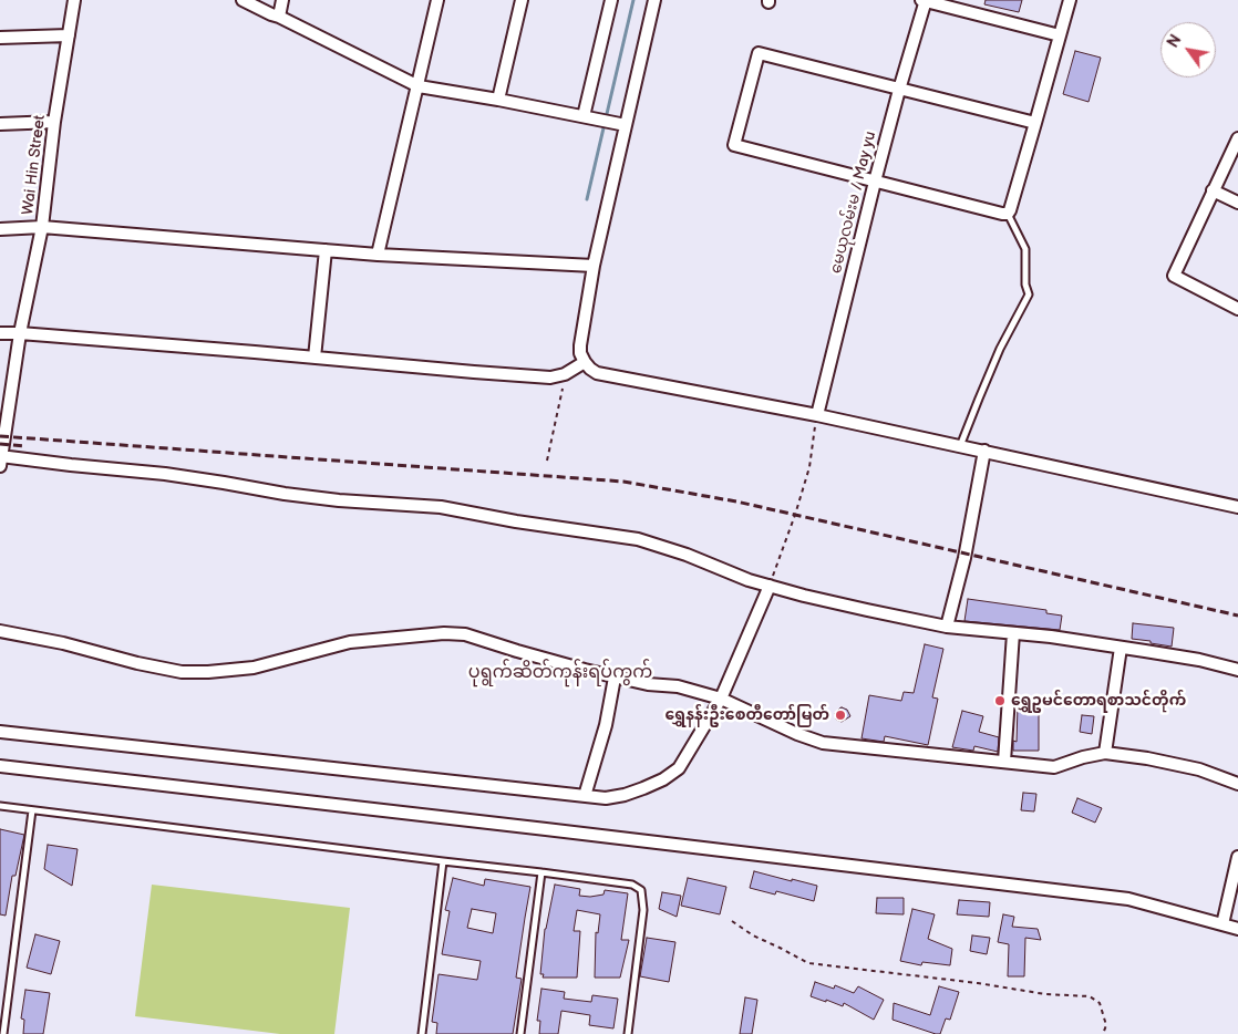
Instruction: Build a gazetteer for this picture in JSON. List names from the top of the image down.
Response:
{
  "streets": {
    "street": ["Wai Hin Street", "မေယုလမ်းမ / May yu"]
  },
  "districts": ["ပုရွက်ဆိတ်ကုန်းရပ်ကွက်"],
  "places": ["ရွှေဥမင်တောရစာသင်တိုက်", "ရွှေနန်းဦးစေတီတော်မြတ်"],
  "north": "top left"
}
